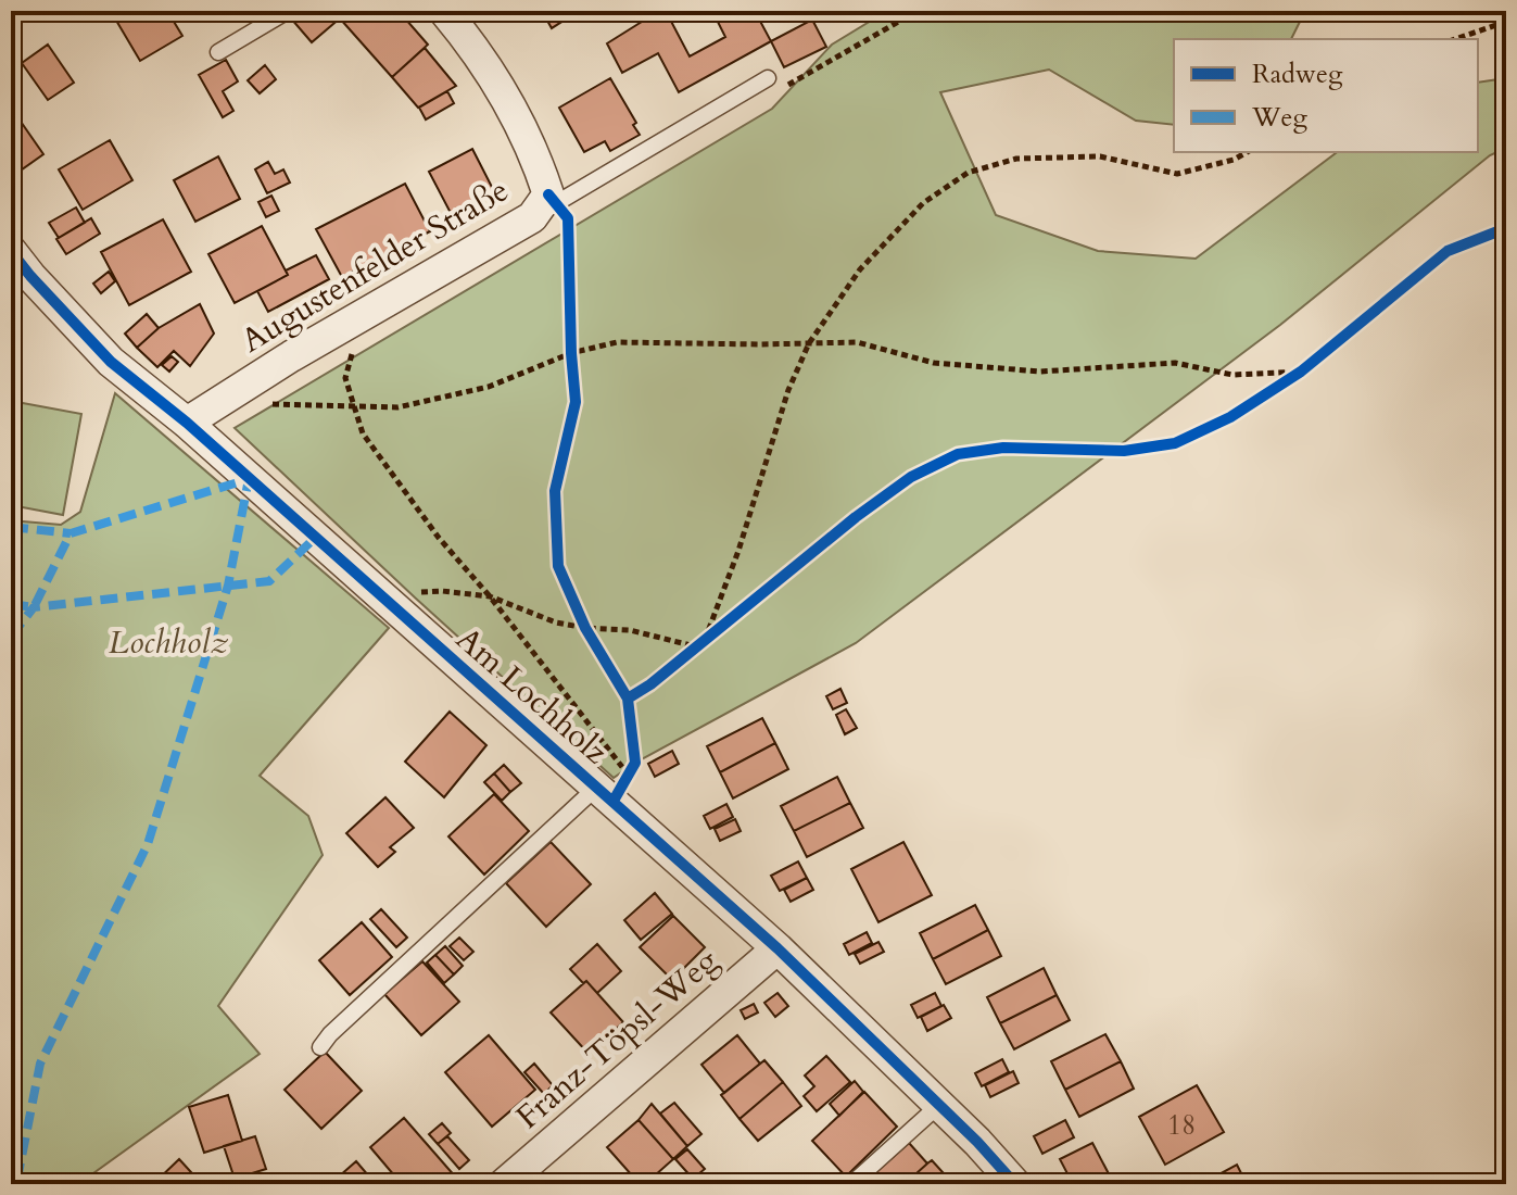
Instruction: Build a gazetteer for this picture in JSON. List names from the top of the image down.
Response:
{
  "streets": {
    "street": ["Augustenfelder Straße", "Am Lochholz", "Franz-Töpsl-Weg"]
  },
  "crossings": [
    ["Augustenfelder Straße", "Am Lochholz"],
    ["Am Lochholz", "Franz-Töpsl-Weg"]
  ],
  "parks": ["Lochholz"],
  "house_numbers": ["18"],
  "legend": ["Radweg", "Weg"]
}
